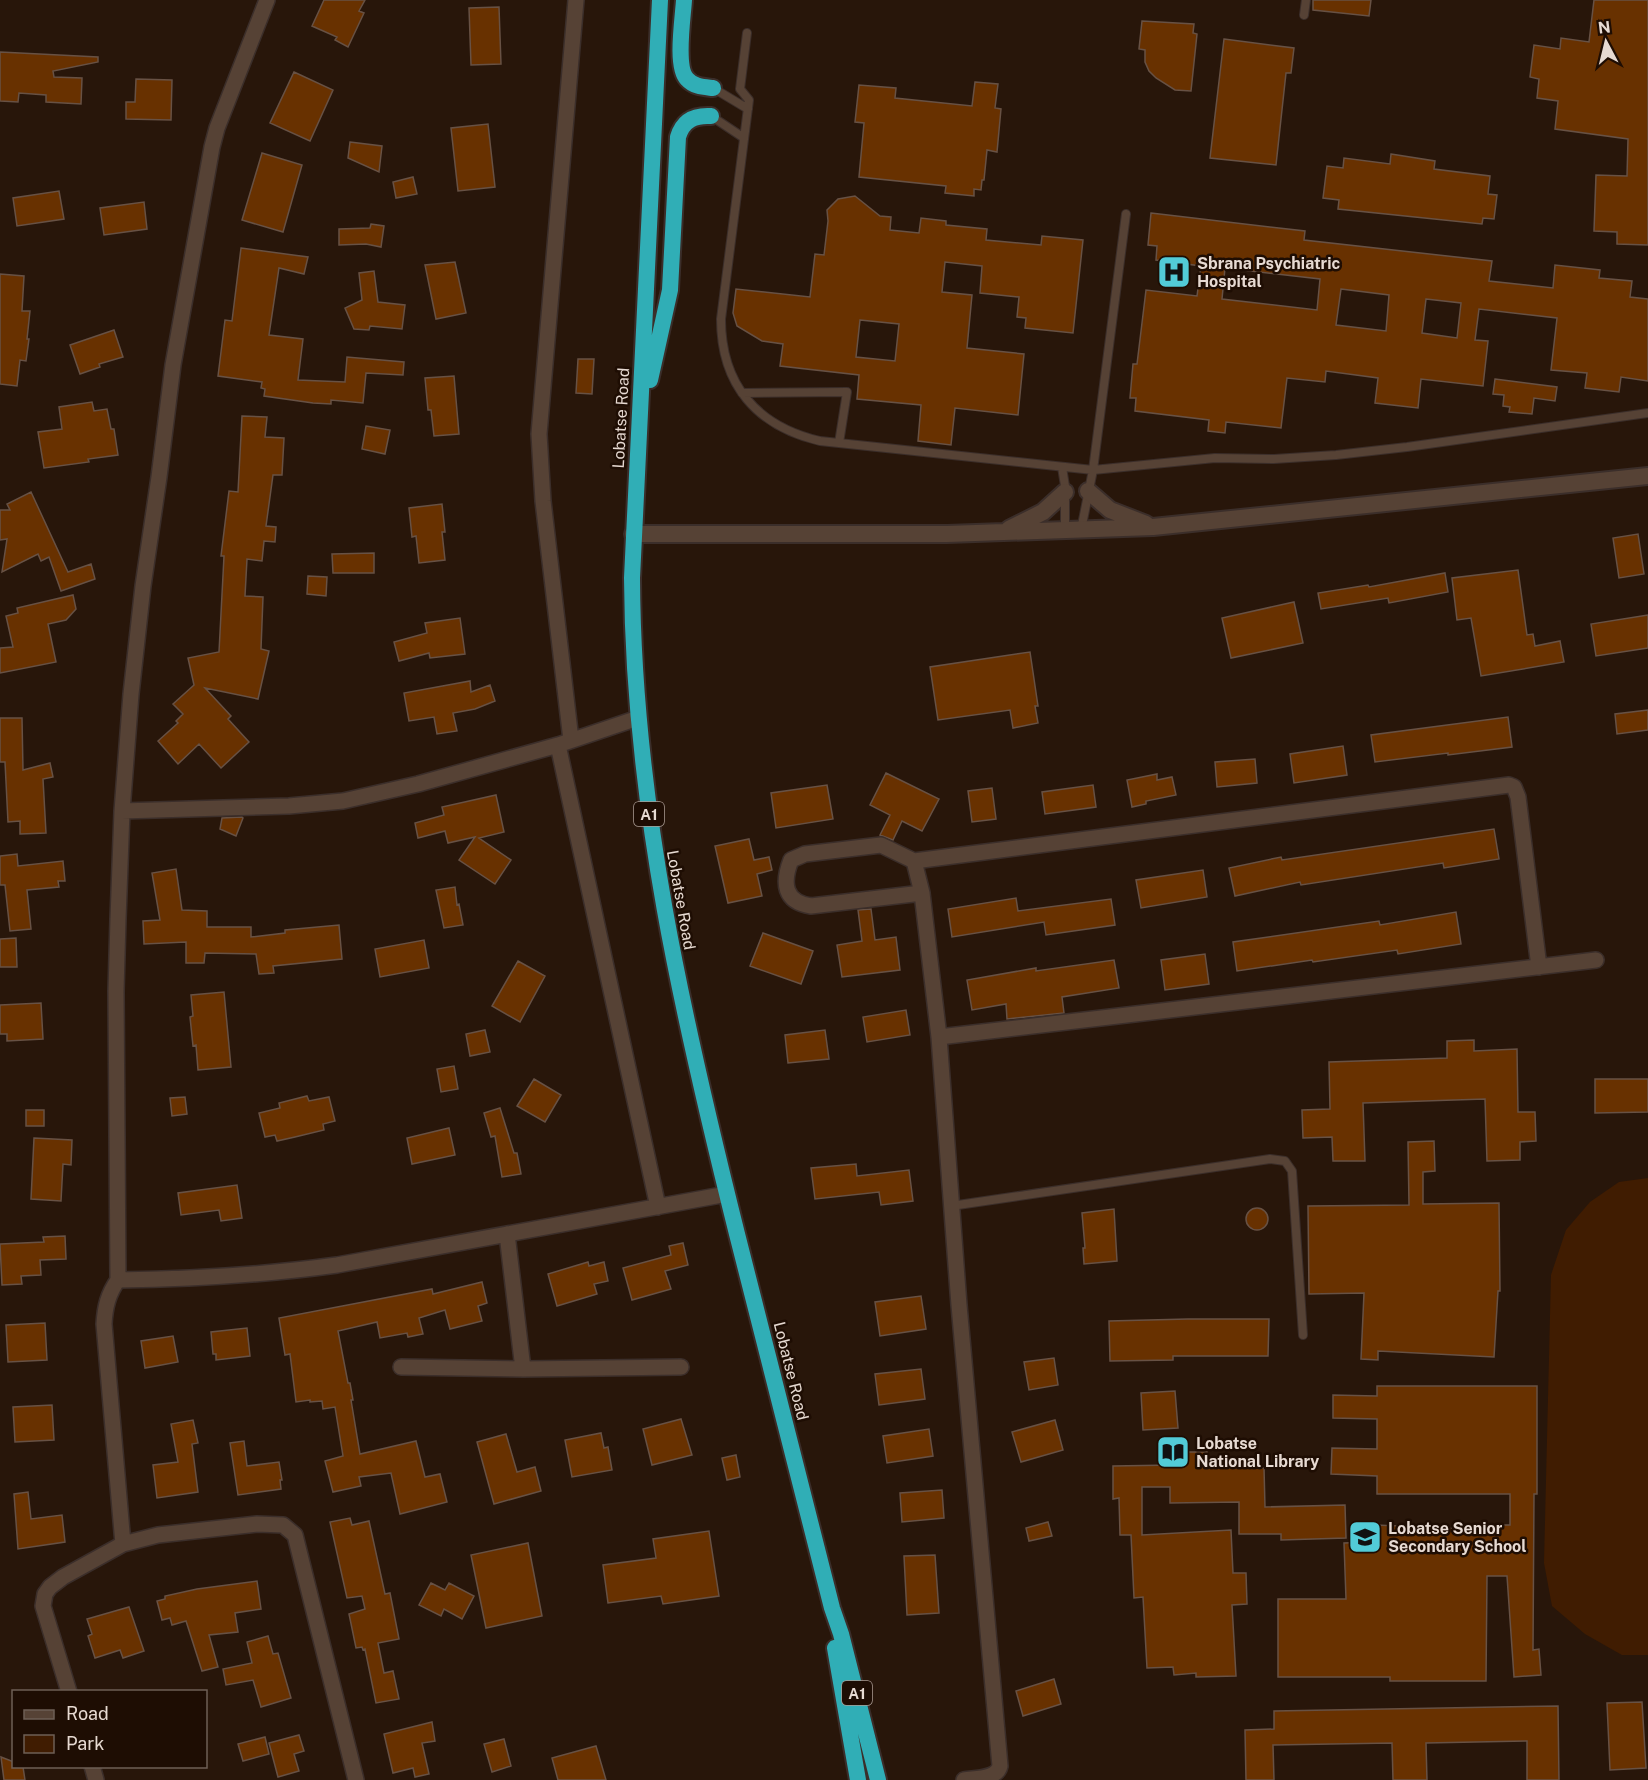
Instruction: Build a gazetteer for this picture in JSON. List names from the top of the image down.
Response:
{
  "streets": {
    "highway": ["Lobatse Road", "A1"]
  },
  "places": {
    "hospital": ["Sbrana Psychiatric Hospital"],
    "library": ["Lobatse National Library"],
    "school or university": ["Lobatse Senior Secondary School"]
  },
  "legend": ["Road", "Park"],
  "north": "top"
}
